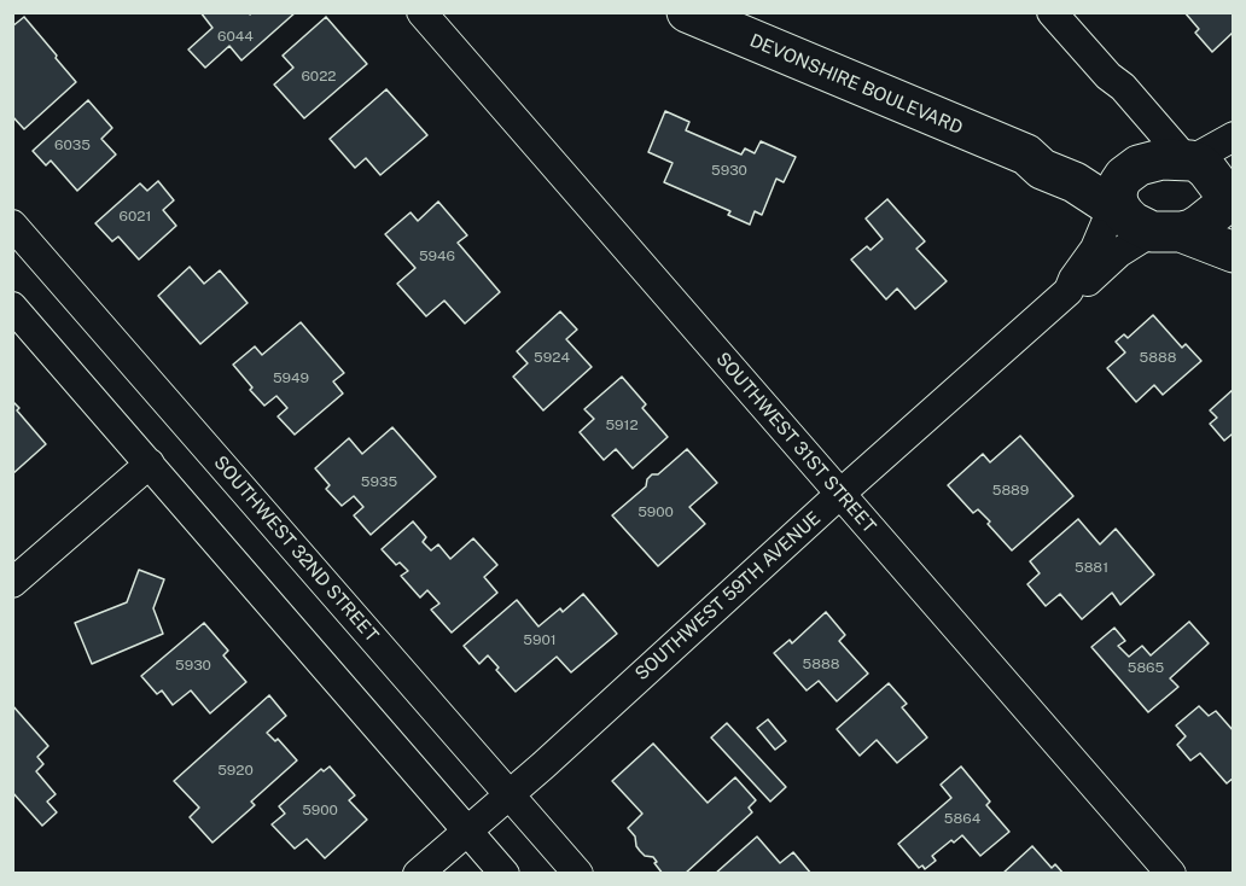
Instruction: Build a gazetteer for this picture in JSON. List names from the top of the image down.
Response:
{
  "streets": {
    "street": [
      "DEVONSHIRE BOULEVARD",
      "SOUTHWEST 31ST STREET",
      "SOUTHWEST 32ND STREET",
      "SOUTHWEST 59TH AVENUE"
    ]
  },
  "crossings": [
    ["DEVONSHIRE BOULEVARD", "SOUTHWEST 59TH AVENUE"],
    ["SOUTHWEST 31ST STREET", "SOUTHWEST 59TH AVENUE"],
    ["SOUTHWEST 32ND STREET", "SOUTHWEST 59TH AVENUE"]
  ],
  "house_numbers": [
    "6044",
    "6022",
    "6035",
    "5930",
    "6021",
    "5946",
    "5924",
    "5888",
    "5949",
    "5912",
    "5935",
    "5889",
    "5900",
    "5881",
    "5901",
    "5888",
    "5930",
    "5865",
    "5920",
    "5900",
    "5864"
  ]
}
